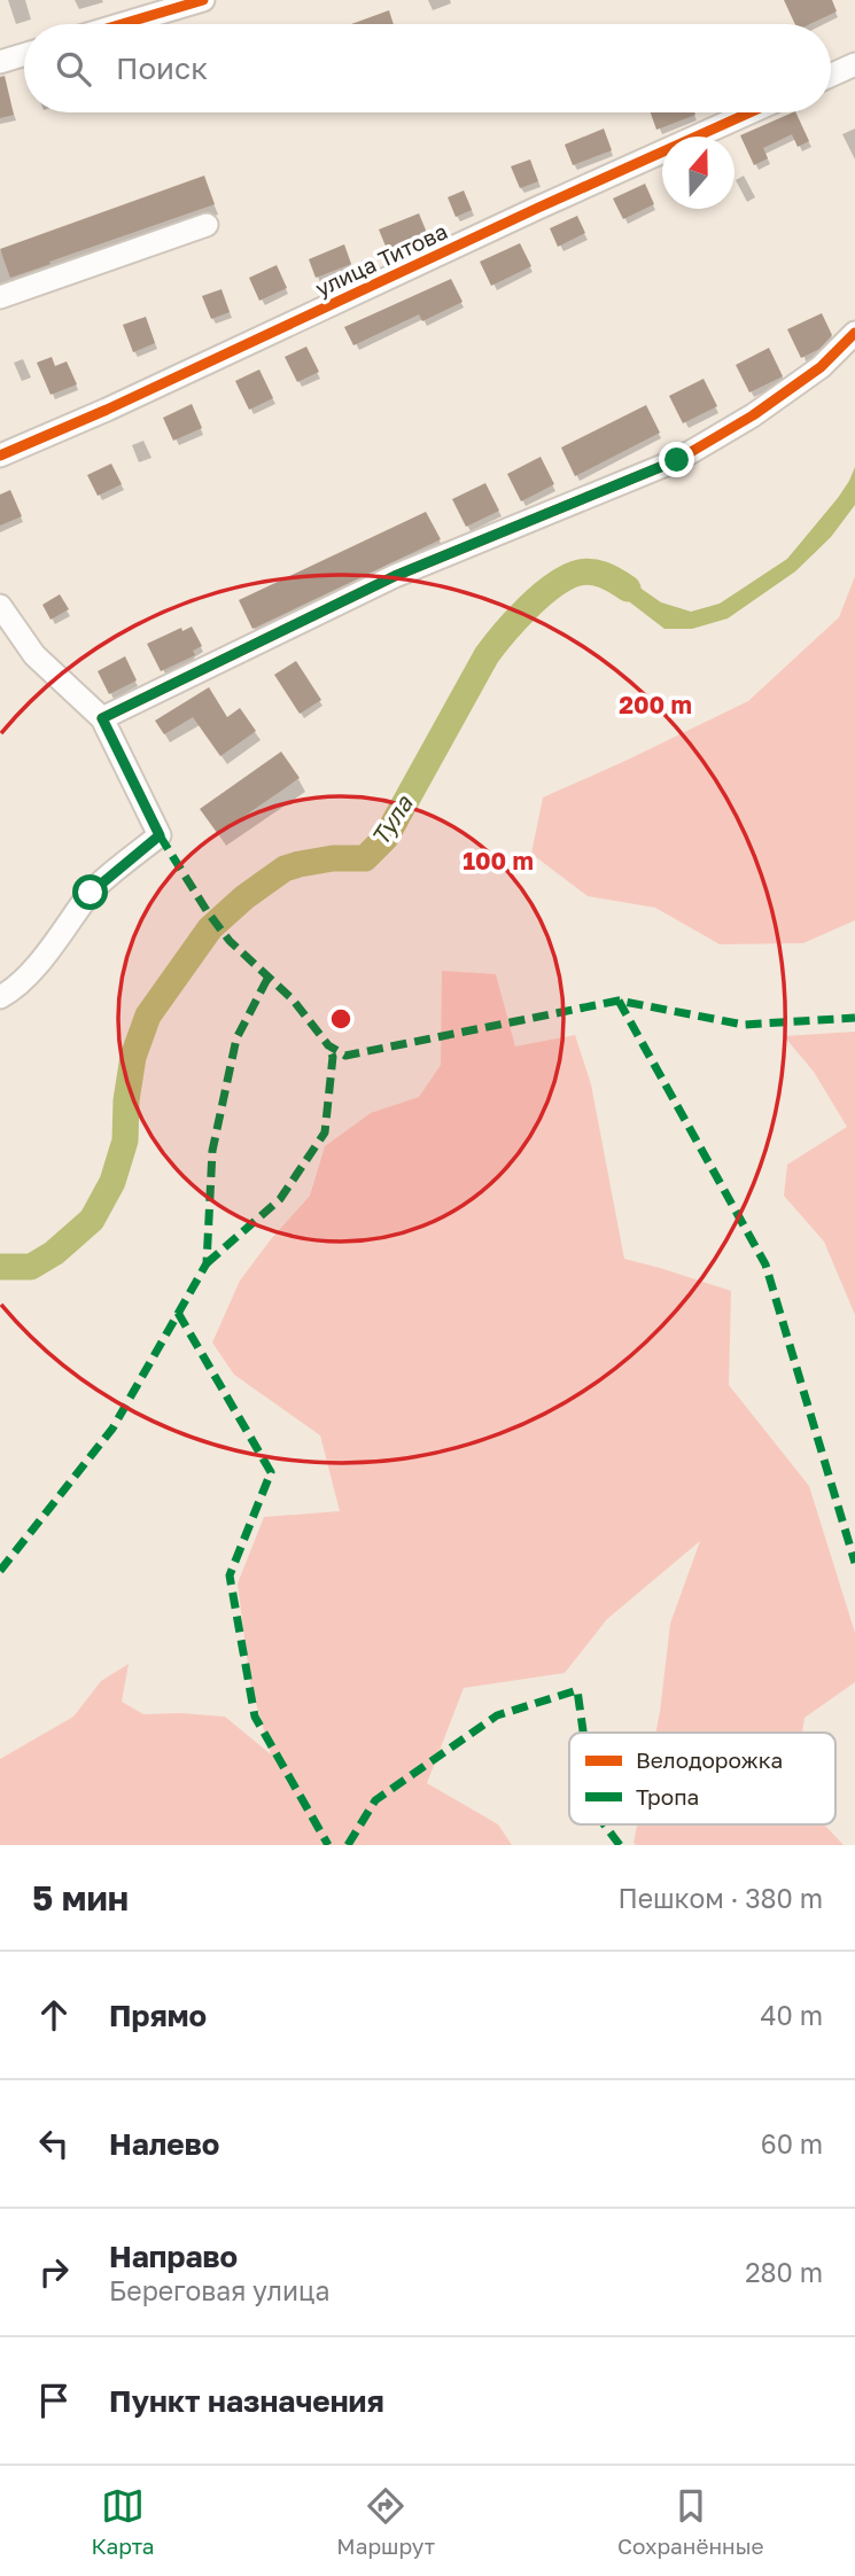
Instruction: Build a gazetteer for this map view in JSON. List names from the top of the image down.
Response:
{
  "streets": {
    "street": ["улица Титова"]
  },
  "water": ["Тула"],
  "legend": ["Велодорожка", "Тропа"],
  "north": "top",
  "page": {
    "search": "Поиск",
    "heading": ["5 мин", "Пешком · 380 m"],
    "list": [
      ["Прямо", "40 m"],
      ["Налево", "60 m"],
      ["Направо", "Береговая улица", "280 m"],
      "Пункт назначения"
    ],
    "nav": ["Карта", "Маршрут", "Сохранённые"]
  },
  "rings": ["200 m", "100 m"]
}
